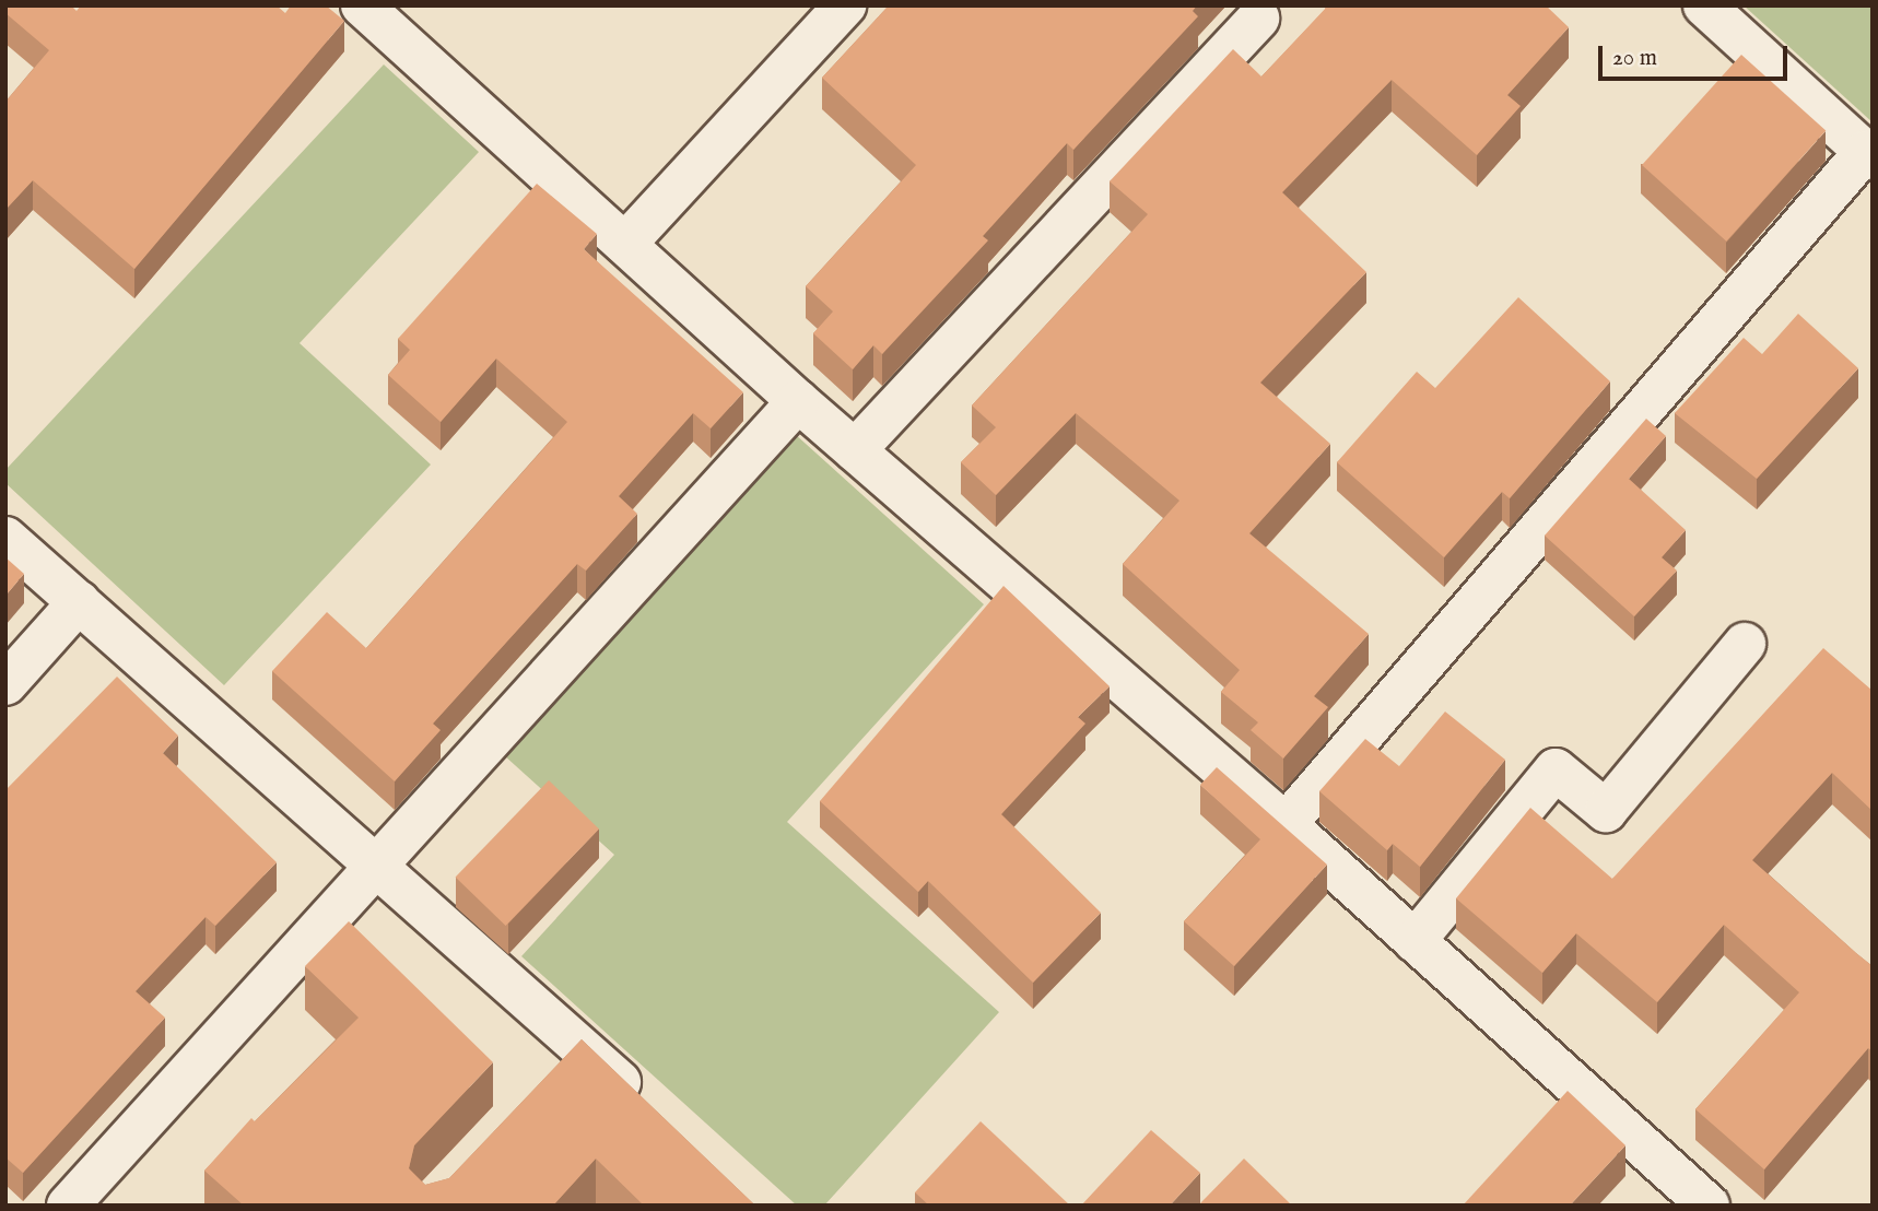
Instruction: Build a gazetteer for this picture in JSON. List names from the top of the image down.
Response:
{
  "scale_bar": "20 m"
}
